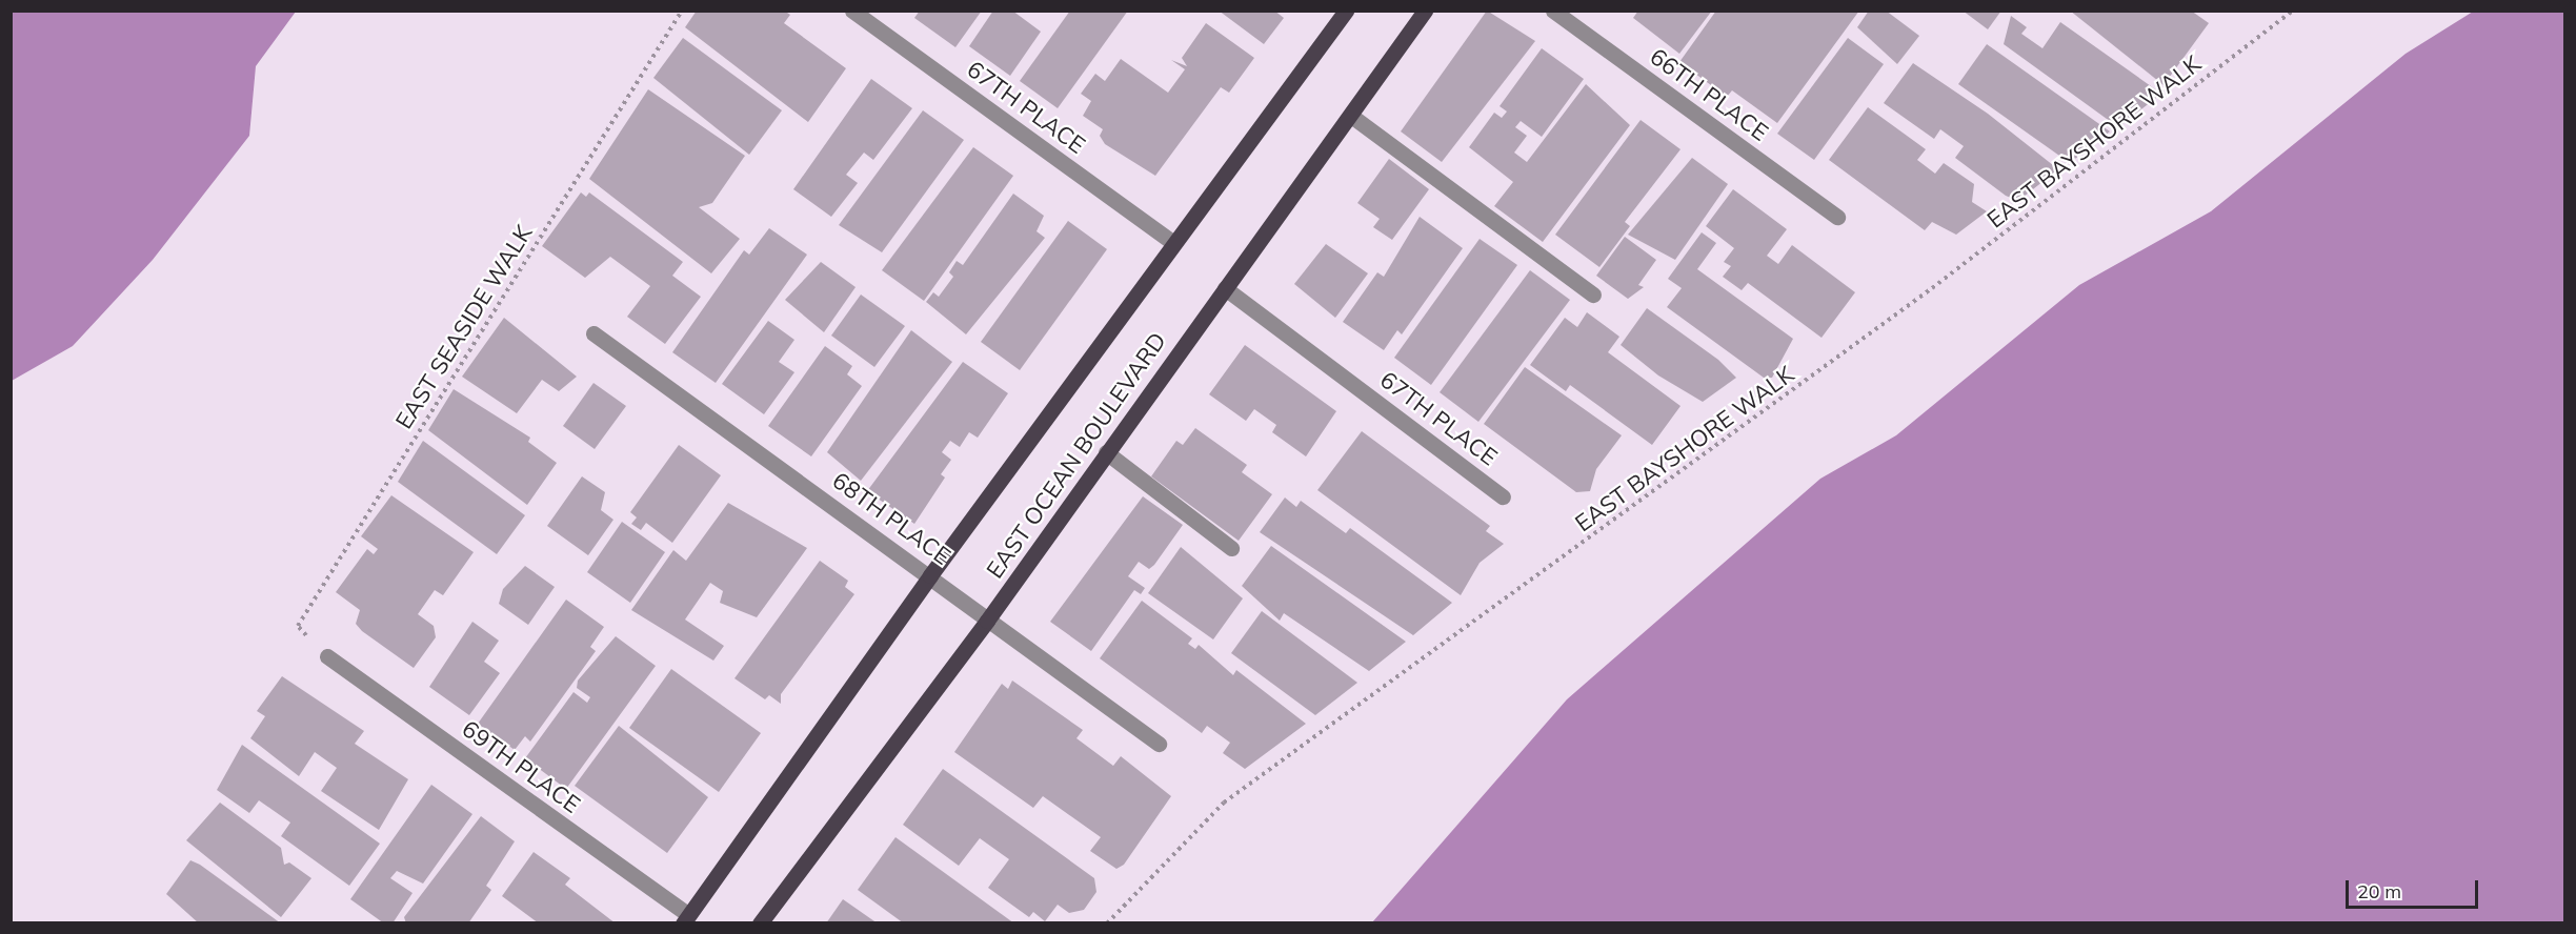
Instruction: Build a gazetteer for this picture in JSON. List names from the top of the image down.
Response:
{
  "streets": {
    "main road": ["EAST OCEAN BOULEVARD"],
    "street": [
      "66TH PLACE",
      "67TH PLACE",
      "68TH PLACE",
      "69TH PLACE"
    ],
    "path": ["EAST BAYSHORE WALK", "EAST SEASIDE WALK"]
  },
  "crossings": [
    ["67TH PLACE", "EAST OCEAN BOULEVARD"],
    ["EAST SEASIDE WALK", "69TH PLACE"],
    ["EAST OCEAN BOULEVARD", "68TH PLACE"],
    ["EAST OCEAN BOULEVARD", "69TH PLACE"]
  ],
  "scale_bar": "20 m"
}
